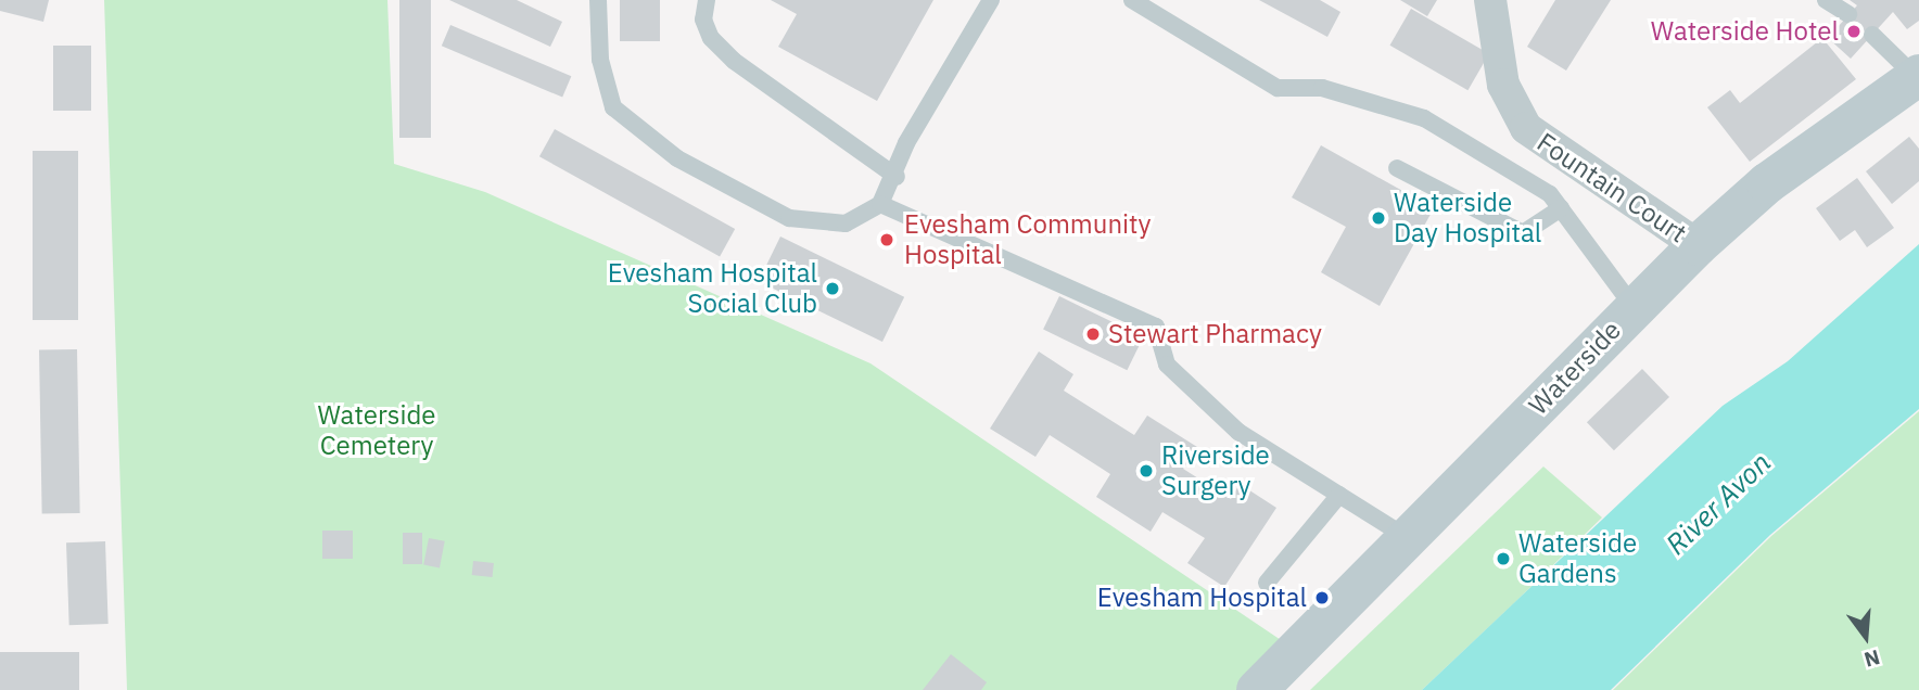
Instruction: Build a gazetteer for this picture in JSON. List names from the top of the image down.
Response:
{
  "streets": {
    "main road": ["Waterside"],
    "street": ["Fountain Court"]
  },
  "crossings": [
    ["Fountain Court", "Waterside"]
  ],
  "water": ["River Avon"],
  "parks": ["Waterside Cemetery"],
  "places": [
    "Waterside Hotel",
    "Waterside Day Hospital",
    "Evesham Community Hospital",
    "Evesham Hospital Social Club",
    "Stewart Pharmacy",
    "Riverside Surgery",
    "Waterside Gardens",
    "Evesham Hospital"
  ],
  "north": "bottom"
}
